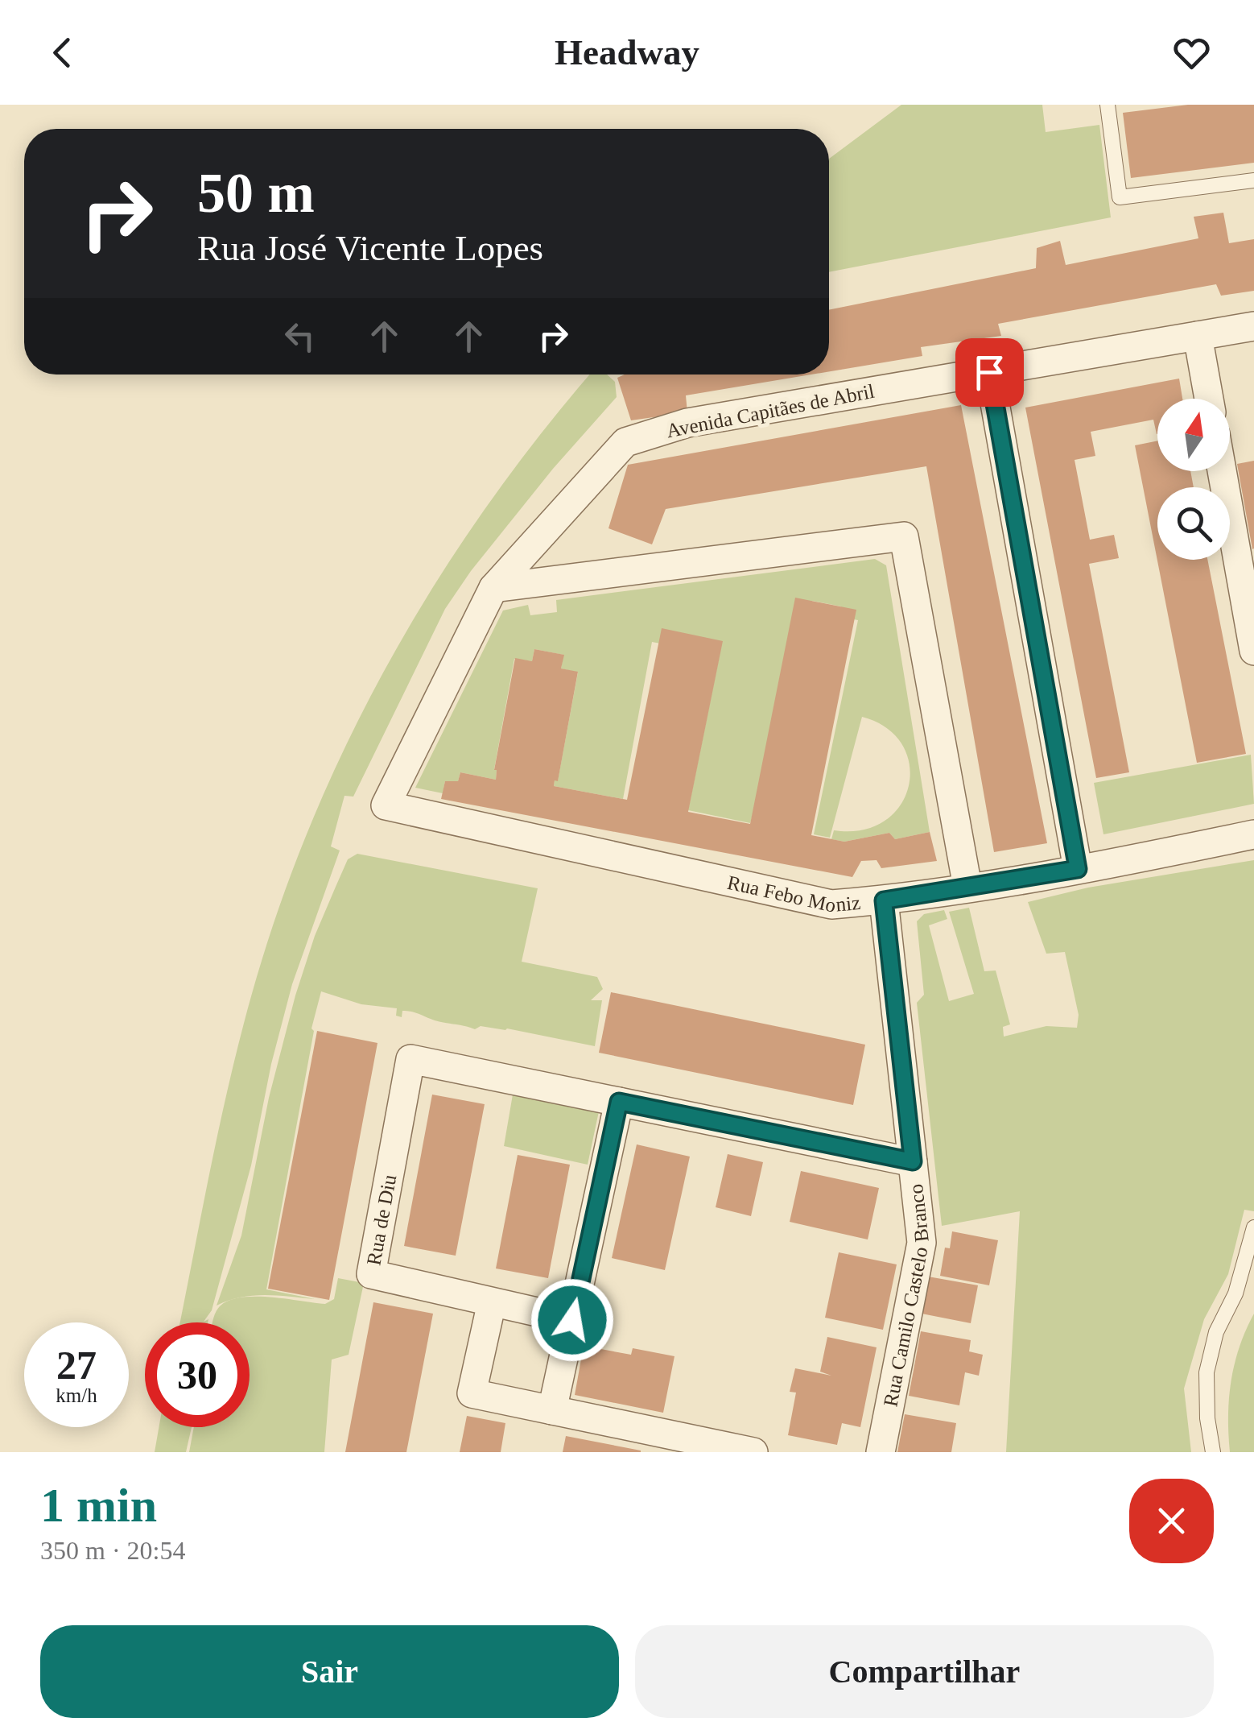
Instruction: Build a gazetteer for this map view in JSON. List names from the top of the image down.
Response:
{
  "streets": {
    "street": [
      "Avenida Capitães de Abril",
      "Rua Febo Moniz",
      "Rua de Diu",
      "Rua Camilo Castelo Branco"
    ]
  },
  "crossings": [
    ["Avenida Capitães de Abril", "Rua Febo Moniz"],
    ["Rua Febo Moniz", "Rua Camilo Castelo Branco"]
  ],
  "north": "top",
  "page": {
    "header": "Headway",
    "turn": ["50 m", "Rua José Vicente Lopes"],
    "speed": "27 km/h",
    "limit": "30",
    "heading": ["1 min", "350 m · 20:54"],
    "buttons": ["Sair", "Compartilhar"]
  }
}
